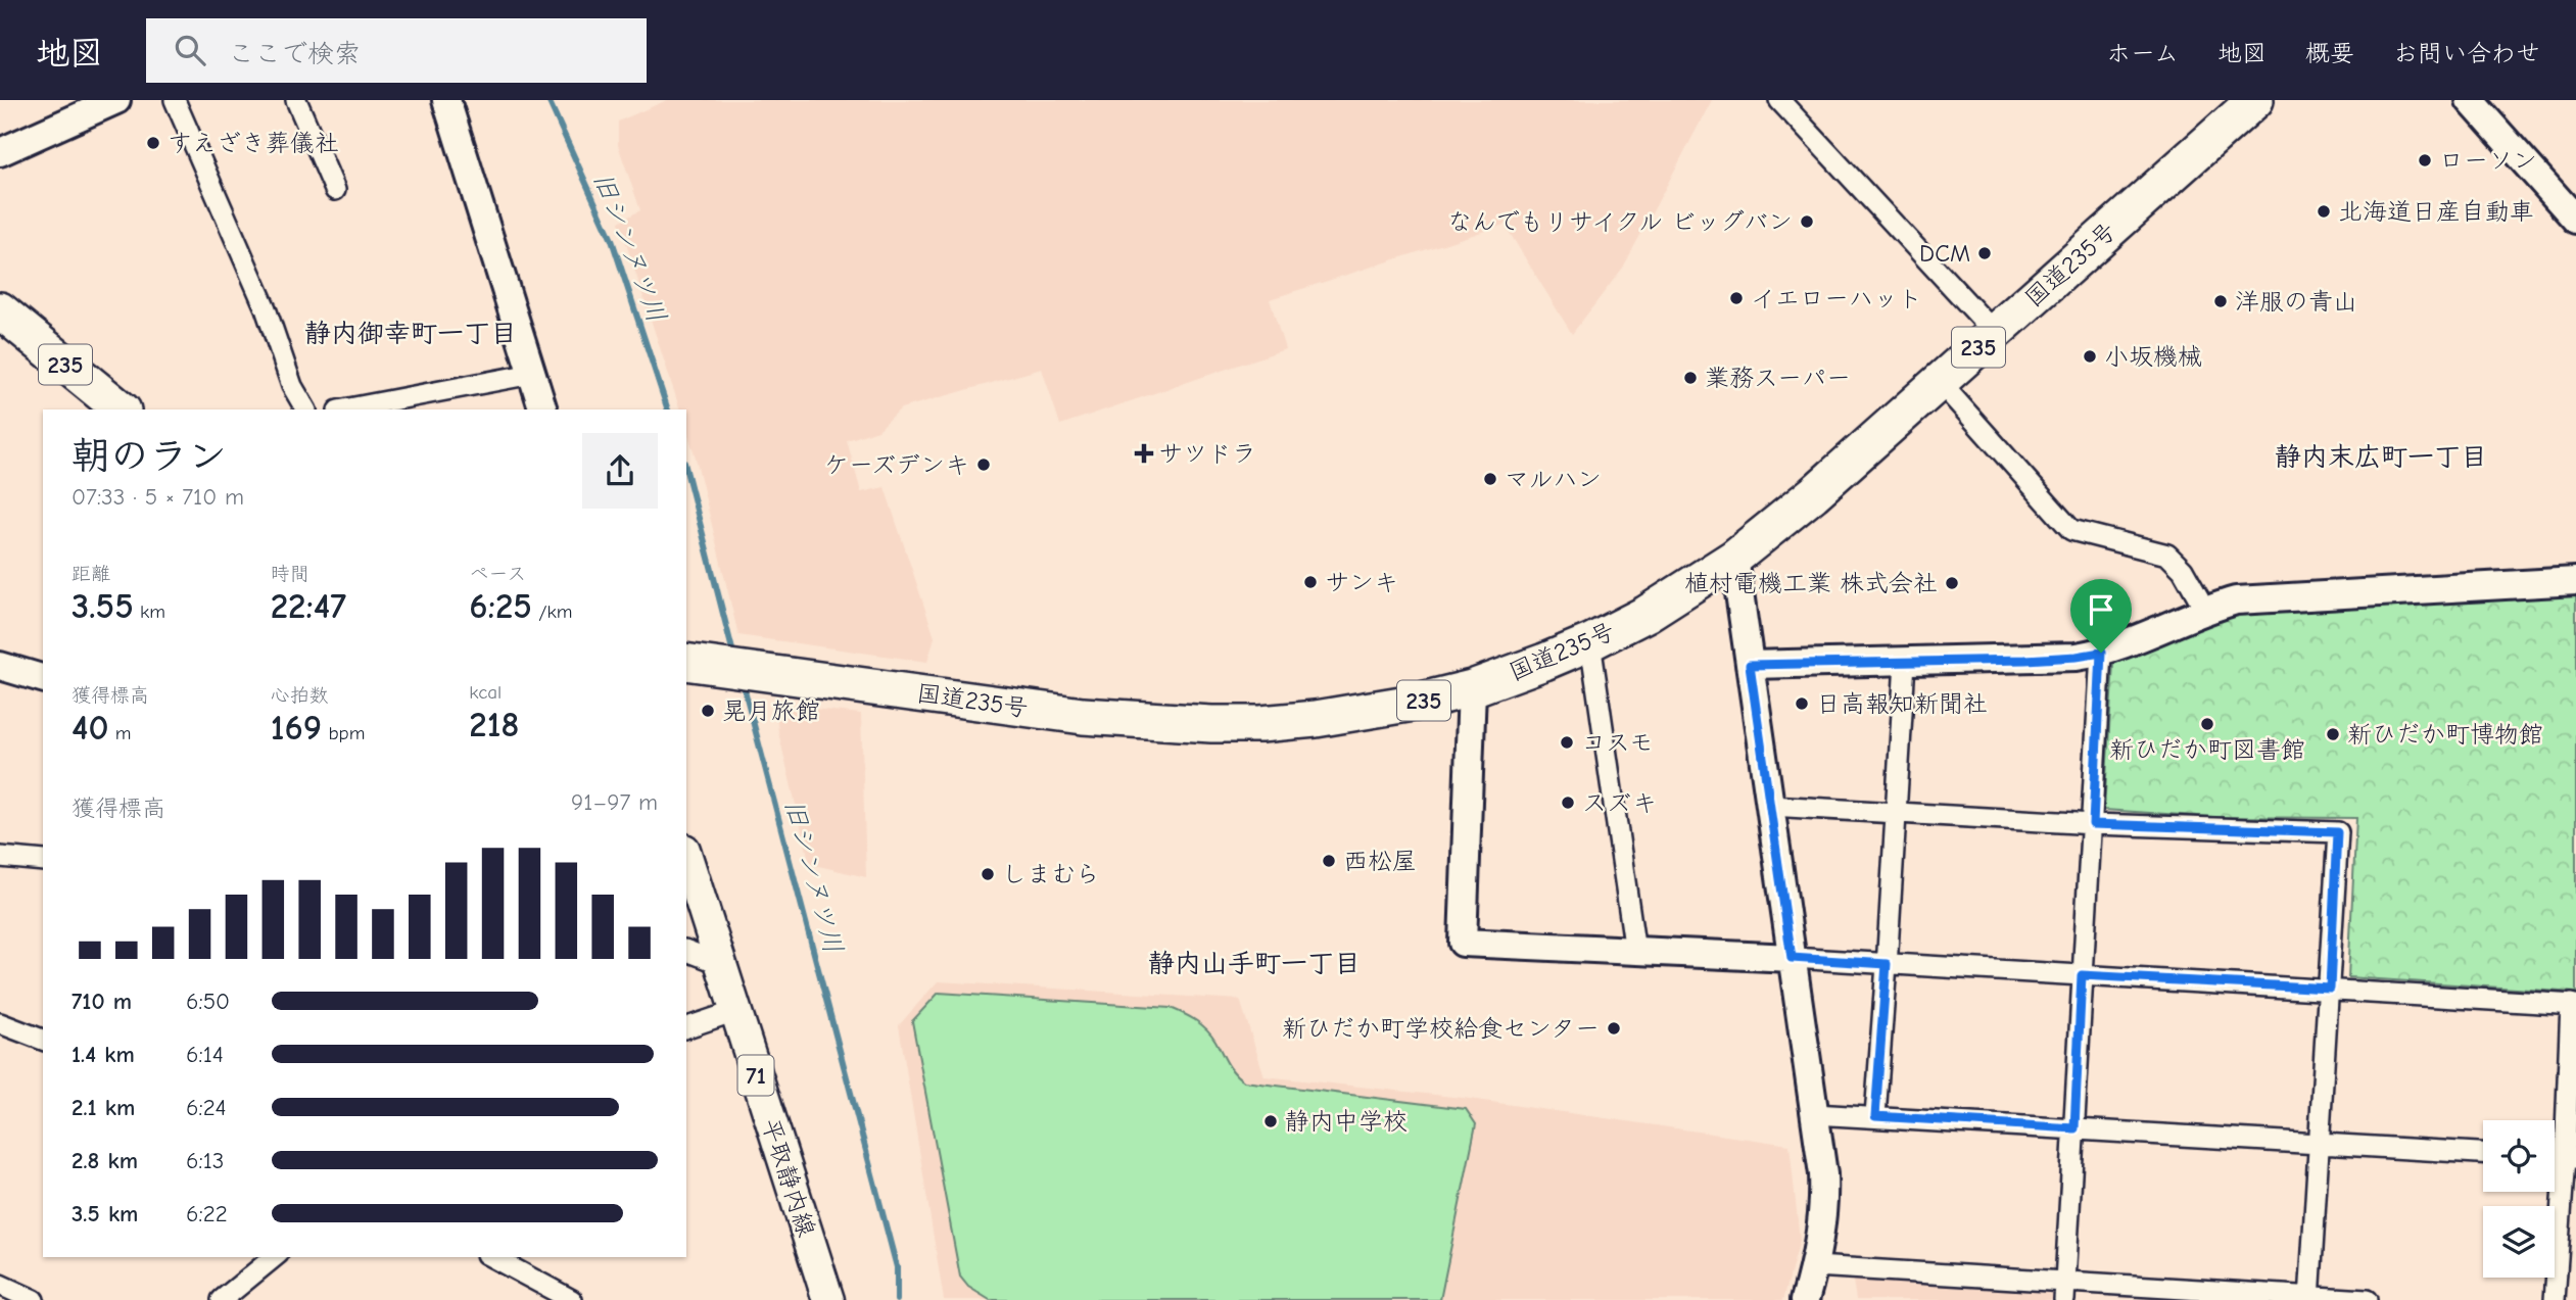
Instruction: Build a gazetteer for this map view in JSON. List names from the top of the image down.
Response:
{
  "streets": {
    "highway": ["国道235号", "235"],
    "main road": ["71", "平取静内線"]
  },
  "districts": ["静内御幸町一丁目", "静内末広町一丁目", "静内山手町一丁目"],
  "water": ["旧シンヌツ川"],
  "places": {
    "other": [
      "すえざき葬儀社",
      "ローソン",
      "北海道日産自動車",
      "なんでもリサイクル ビッグバン",
      "DCM",
      "イエローハット",
      "洋服の青山",
      "小坂機械",
      "業務スーパー",
      "ケーズデンキ",
      "マルハン",
      "サンキ",
      "植村電機工業 株式会社",
      "日高報知新聞社",
      "晃月旅館",
      "新ひだか町図書館",
      "新ひだか町博物館",
      "コスモ",
      "スズキ",
      "西松屋",
      "しまむら",
      "新ひだか町学校給食センター",
      "静内中学校"
    ],
    "health": ["サツドラ"]
  },
  "page": {
    "header": "地図",
    "search": "ここで検索",
    "nav": [
      "ホーム",
      "地図",
      "概要",
      "お問い合わせ"
    ],
    "heading": ["朝のラン", "07:33 · 5 × 710 m"],
    "stats": [
      ["距離", "3.55 km"],
      ["時間", "22:47"],
      ["ペース", "6:25 /km"],
      ["獲得標高", "40 m"],
      ["心拍数", "169 bpm"],
      ["kcal", "218"]
    ],
    "chart": ["獲得標高", "91–97 m"],
    "list": [
      {
        "name": "710 m",
        "note": "6:50"
      },
      {
        "name": "1.4 km",
        "note": "6:14"
      },
      {
        "name": "2.1 km",
        "note": "6:24"
      },
      {
        "name": "2.8 km",
        "note": "6:13"
      },
      {
        "name": "3.5 km",
        "note": "6:22"
      }
    ]
  }
}
